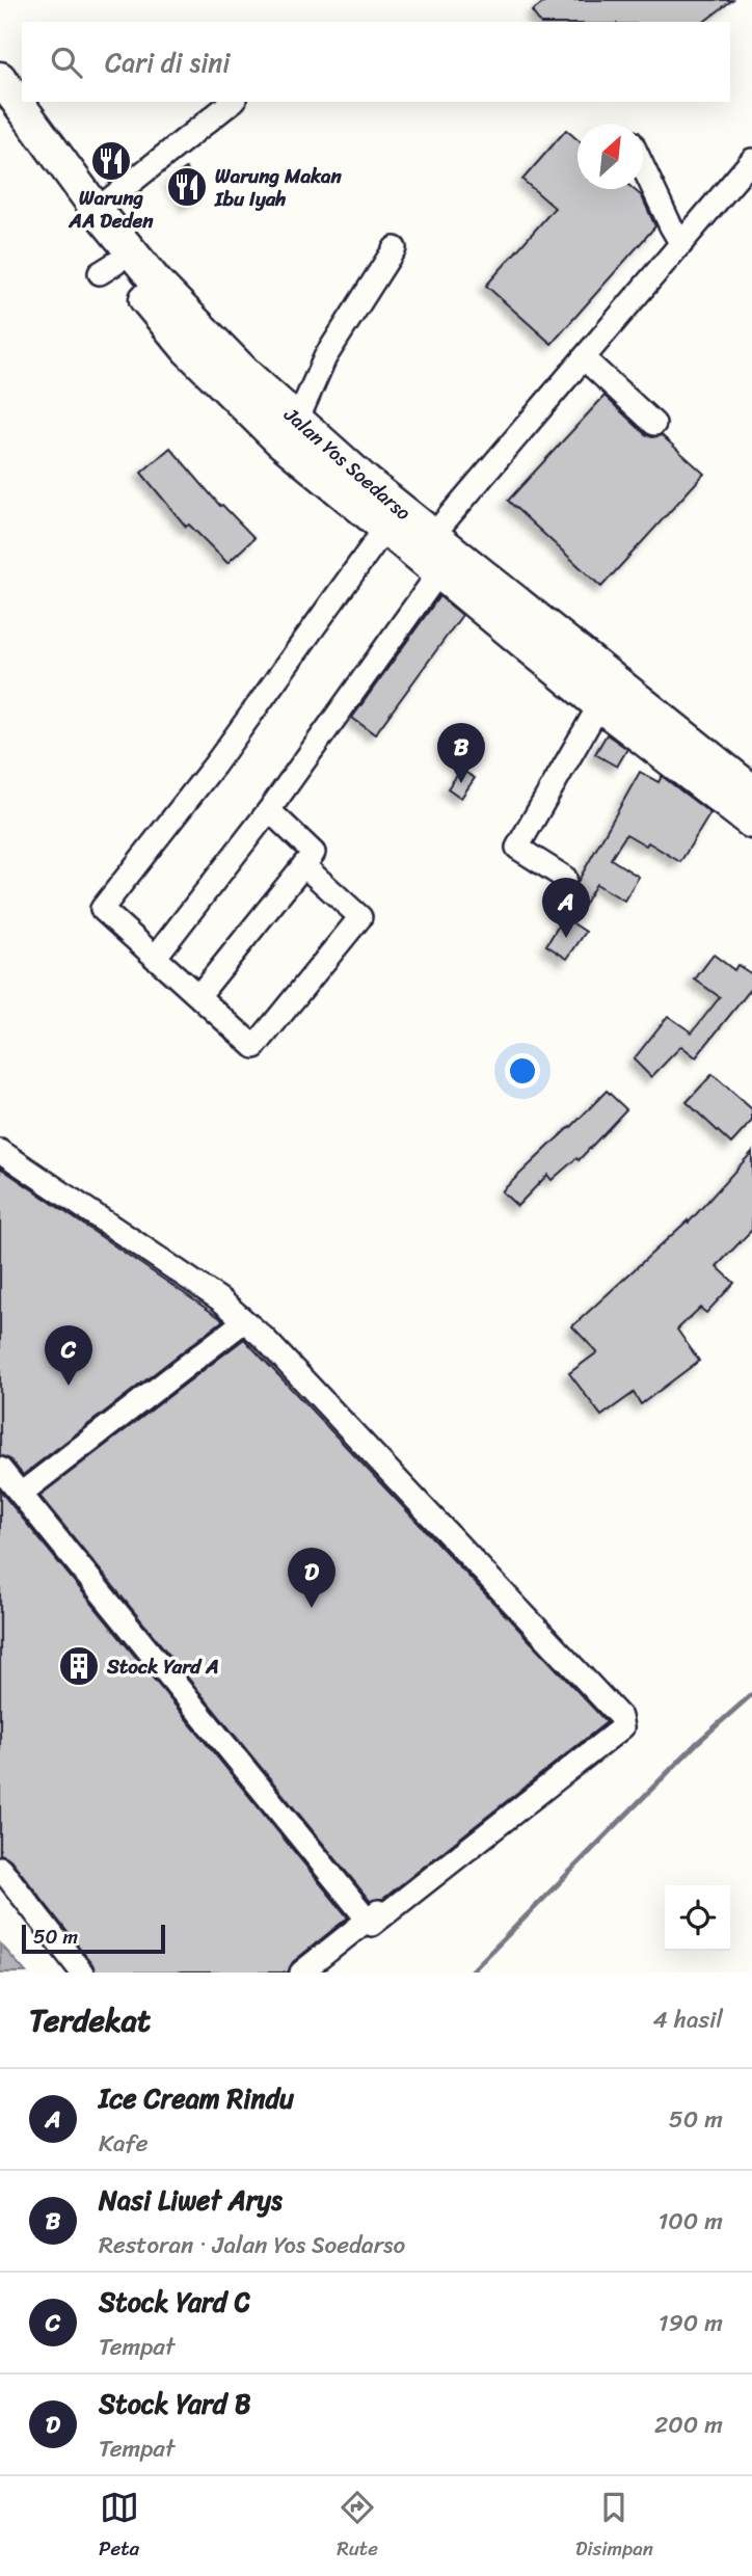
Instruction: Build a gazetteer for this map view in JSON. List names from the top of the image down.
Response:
{
  "streets": {
    "highway": ["Jalan Yos Soedarso"]
  },
  "places": {
    "restaurant": ["Warung AA Deden", "Warung Makan Ibu Iyah"],
    "building": ["Stock Yard A"]
  },
  "scale_bar": "50 m",
  "north": "top right",
  "page": {
    "search": "Cari di sini",
    "pins": [
      "B",
      "A",
      "C",
      "D"
    ],
    "scale": "50 m",
    "heading": ["Terdekat", "4 hasil"],
    "list": [
      {
        "mark": "A",
        "name": "Ice Cream Rindu",
        "note": "Kafe",
        "value": "50 m"
      },
      {
        "mark": "B",
        "name": "Nasi Liwet Arys",
        "note": "Restoran · Jalan Yos Soedarso",
        "value": "100 m"
      },
      {
        "mark": "C",
        "name": "Stock Yard C",
        "note": "Tempat",
        "value": "190 m"
      },
      {
        "mark": "D",
        "name": "Stock Yard B",
        "note": "Tempat",
        "value": "200 m"
      }
    ],
    "nav": ["Peta", "Rute", "Disimpan"]
  }
}
